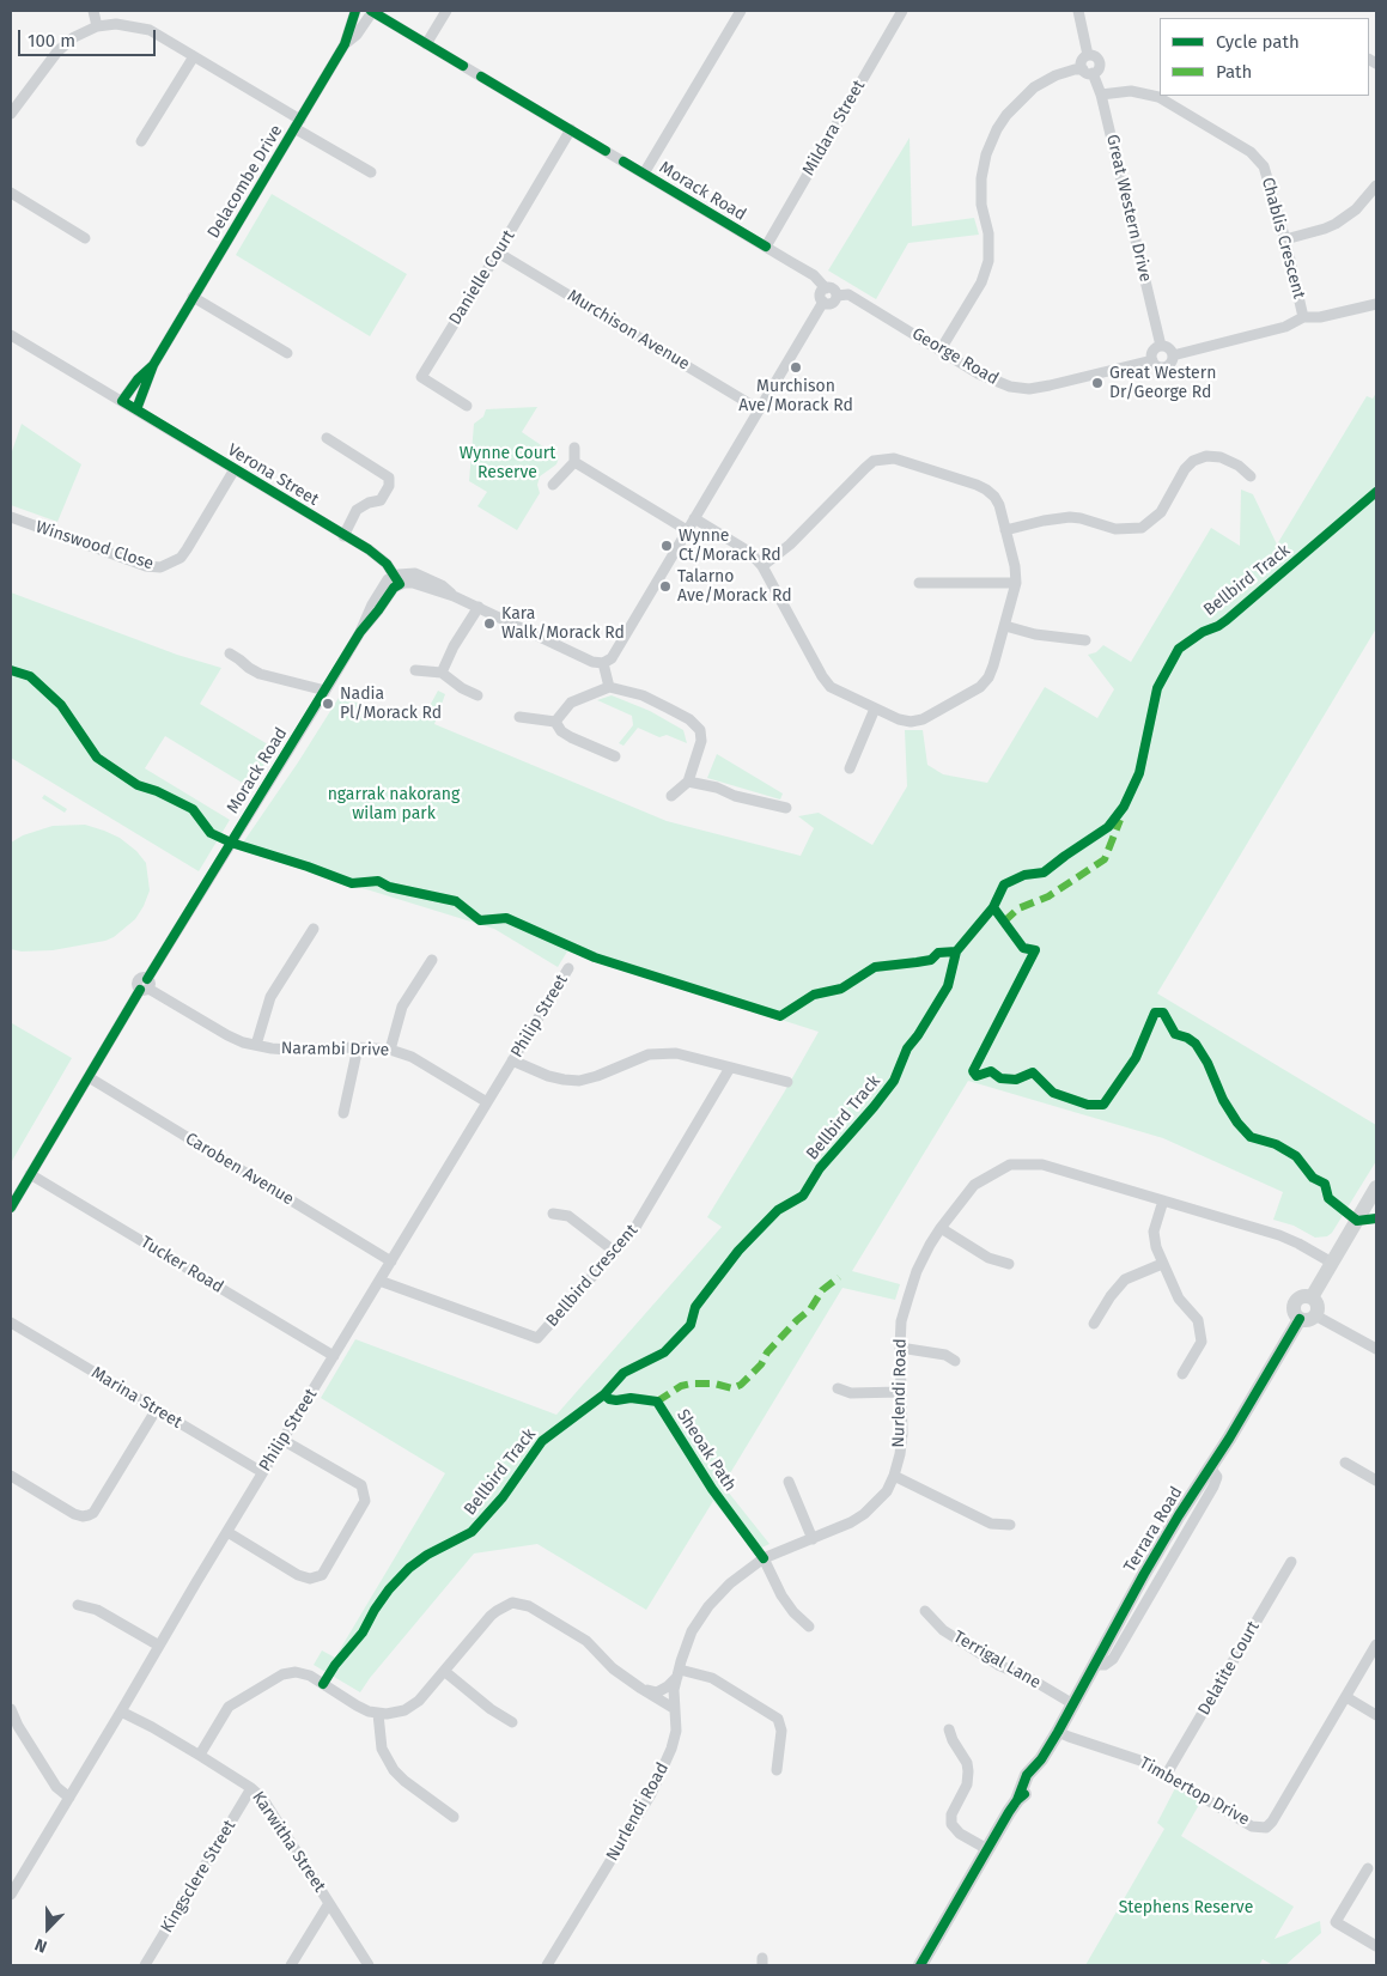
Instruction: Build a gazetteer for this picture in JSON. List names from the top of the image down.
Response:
{
  "streets": {
    "main road": ["Terrara Road"],
    "street": [
      "Mildara Street",
      "Delacombe Drive",
      "Morack Road",
      "Great Western Drive",
      "Chablis Crescent",
      "Danielle Court",
      "Murchison Avenue",
      "George Road",
      "Verona Street",
      "Winswood Close",
      "Philip Street",
      "Narambi Drive",
      "Caroben Avenue",
      "Tucker Road",
      "Bellbird Crescent",
      "Nurlendi Road",
      "Marina Street",
      "Terrigal Lane",
      "Delatite Court",
      "Timbertop Drive",
      "Karwitha Street",
      "Kingsclere Street"
    ],
    "cycle path": ["Bellbird Track", "Sheoak Path"]
  },
  "crossings": [
    ["Mildara Street", "Morack Road"],
    ["Delacombe Drive", "Morack Road"],
    ["Delacombe Drive", "Verona Street"],
    ["Morack Road", "Danielle Court"],
    ["Morack Road", "George Road"],
    ["Morack Road", "Verona Street"],
    ["Morack Road", "Narambi Drive"],
    ["Morack Road", "Caroben Avenue"],
    ["Morack Road", "Tucker Road"],
    ["Great Western Drive", "Chablis Crescent"],
    ["Great Western Drive", "George Road"],
    ["Danielle Court", "Murchison Avenue"],
    ["Verona Street", "Winswood Close"],
    ["Philip Street", "Narambi Drive"],
    ["Philip Street", "Caroben Avenue"],
    ["Philip Street", "Tucker Road"],
    ["Philip Street", "Bellbird Crescent"],
    ["Philip Street", "Marina Street"],
    ["Philip Street", "Karwitha Street"],
    ["Terrara Road", "Terrigal Lane"],
    ["Terrara Road", "Timbertop Drive"],
    ["Delatite Court", "Timbertop Drive"],
    ["Karwitha Street", "Kingsclere Street"]
  ],
  "parks": ["Wynne Court Reserve", "ngarrak nakorang wilam park", "Stephens Reserve"],
  "places": [
    "Murchison Ave/Morack Rd",
    "Great Western Dr/George Rd",
    "Wynne Ct/Morack Rd",
    "Talarno Ave/Morack Rd",
    "Kara Walk/Morack Rd",
    "Nadia Pl/Morack Rd"
  ],
  "legend": ["Cycle path", "Path"],
  "scale_bar": "100 m",
  "north": "bottom"
}
